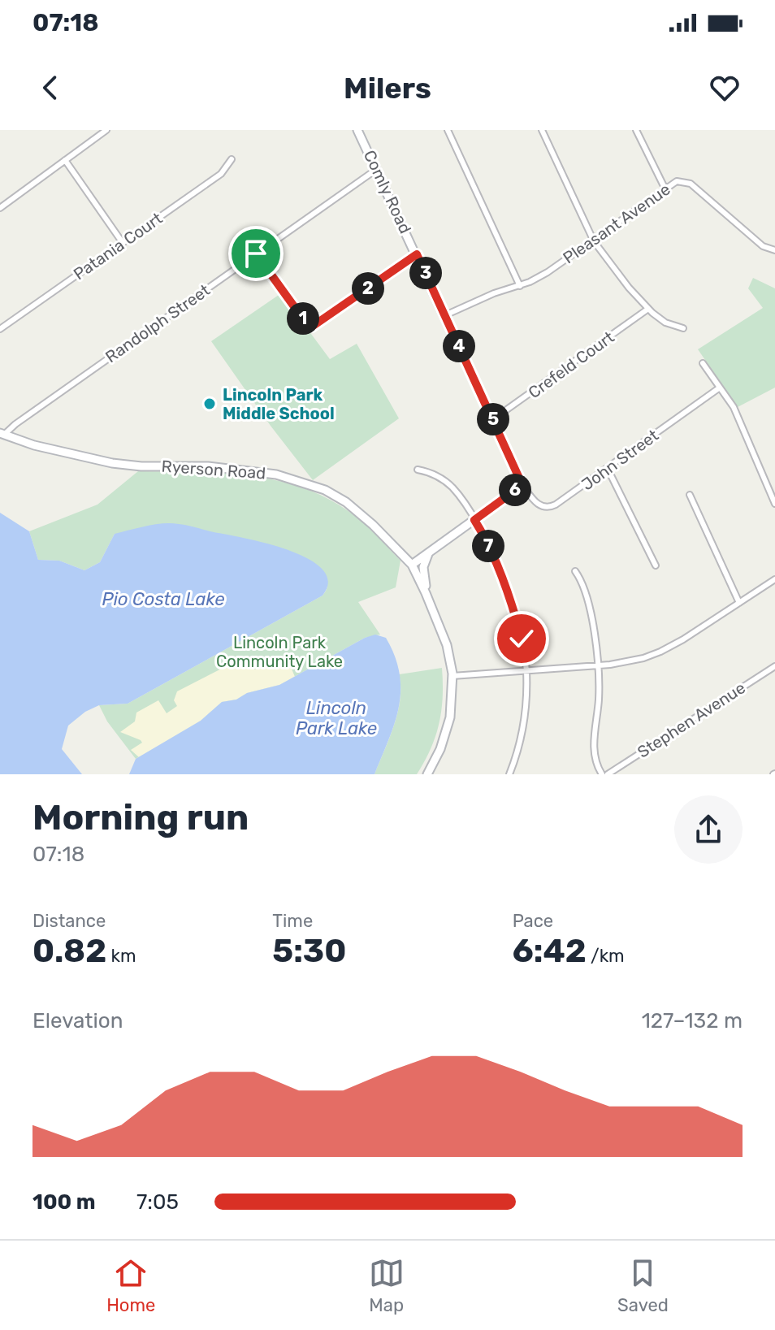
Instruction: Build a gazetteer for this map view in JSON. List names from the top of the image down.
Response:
{
  "streets": {
    "main road": ["Comly Road", "Ryerson Road"],
    "street": [
      "Pleasant Avenue",
      "Patania Court",
      "Randolph Street",
      "Crefeld Court",
      "John Street",
      "Stephen Avenue"
    ]
  },
  "crossings": [
    ["Comly Road", "Pleasant Avenue"],
    ["Comly Road", "Randolph Street"],
    ["Comly Road", "Crefeld Court"],
    ["Comly Road", "John Street"],
    ["Randolph Street", "Ryerson Road"]
  ],
  "water": ["Pio Costa Lake", "Lincoln Park Lake"],
  "parks": ["Lincoln Park Community Lake"],
  "places": ["Lincoln Park Middle School"],
  "page": {
    "status": "07:18",
    "header": "Milers",
    "pins": [
      "3",
      "2",
      "1",
      "4",
      "5",
      "6",
      "7"
    ],
    "heading": ["Morning run", "07:18"],
    "stats": [
      ["Distance", "0.82 km"],
      ["Time", "5:30"],
      ["Pace", "6:42 /km"]
    ],
    "chart": ["Elevation", "127–132 m"],
    "list": [
      {
        "name": "100 m",
        "note": "7:05"
      }
    ],
    "tabs": ["Home", "Map", "Saved"]
  }
}
